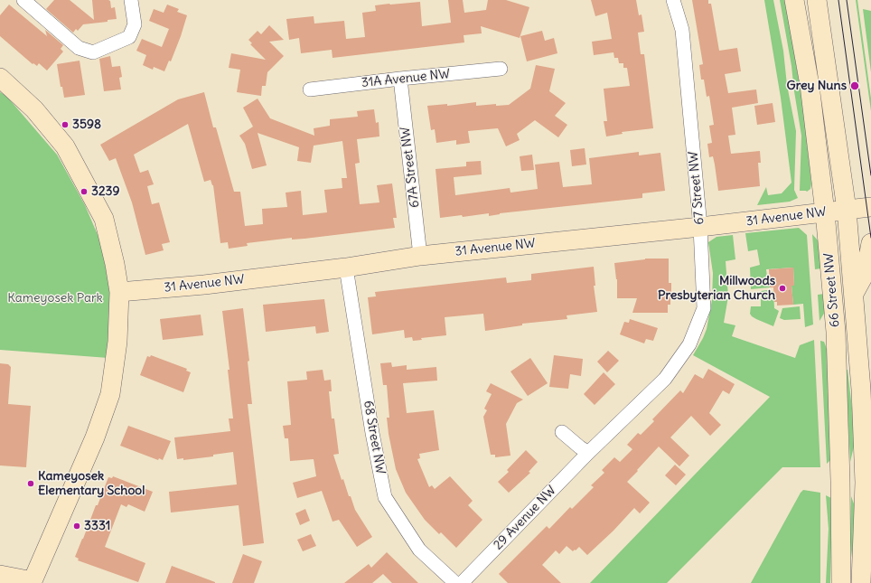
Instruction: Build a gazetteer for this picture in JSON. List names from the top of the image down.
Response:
{
  "streets": {
    "street": [
      "31A Avenue NW",
      "67A Street NW",
      "67 Street NW",
      "31 Avenue NW",
      "66 Street NW",
      "68 Street NW",
      "29 Avenue NW"
    ]
  },
  "crossings": [
    ["31A Avenue NW", "67A Street NW"],
    ["67A Street NW", "31 Avenue NW"],
    ["67 Street NW", "31 Avenue NW"],
    ["67 Street NW", "29 Avenue NW"],
    ["31 Avenue NW", "66 Street NW"],
    ["31 Avenue NW", "68 Street NW"]
  ],
  "parks": ["Kameyosek Park"],
  "places": [
    "Grey Nuns",
    "3598",
    "3239",
    "Millwoods Presbyterian Church",
    "Kameyosek Elementary School",
    "3331"
  ]
}
